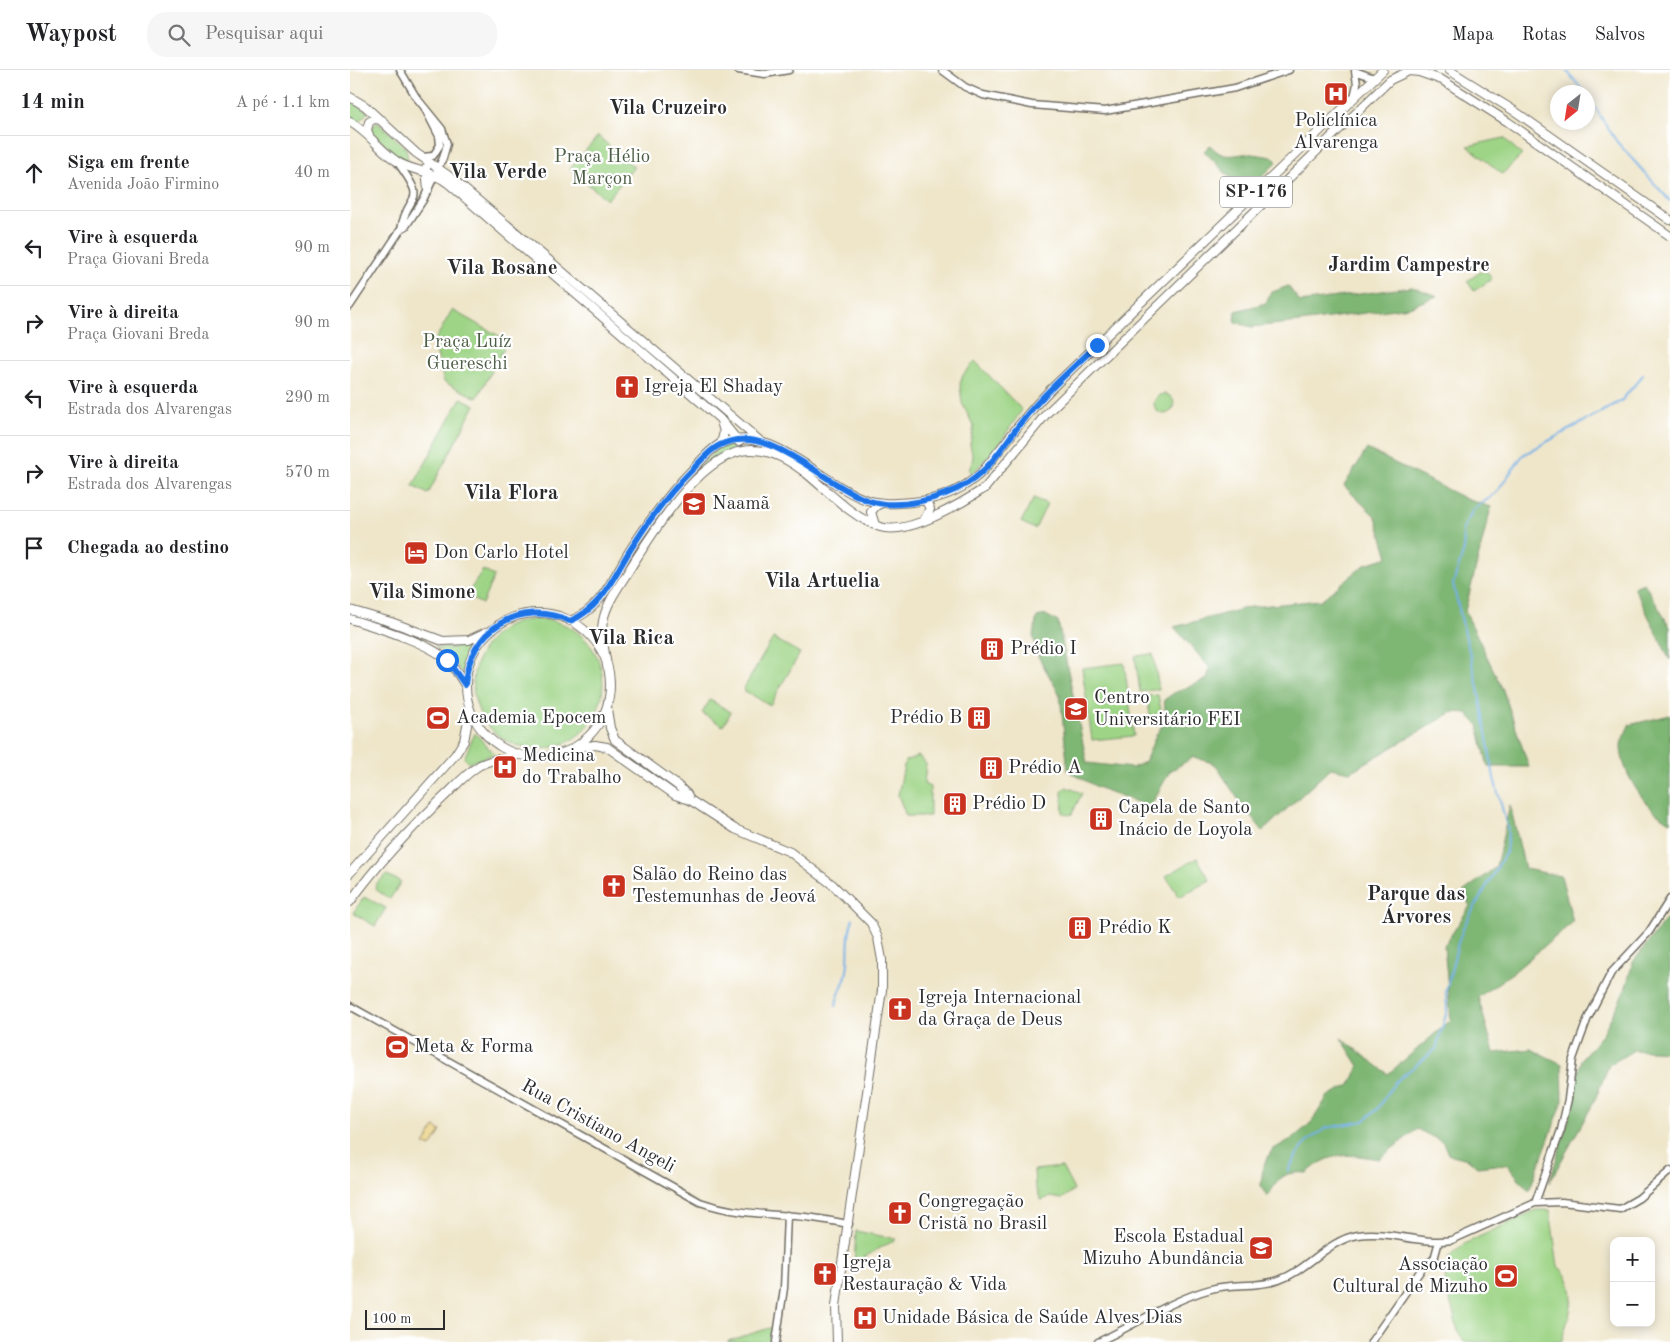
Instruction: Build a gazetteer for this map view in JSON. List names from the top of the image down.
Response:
{
  "streets": {
    "main road": ["SP-176"],
    "street": ["Rua Cristiano Angeli"]
  },
  "districts": [
    "Vila Cruzeiro",
    "Vila Verde",
    "Jardim Campestre",
    "Vila Rosane",
    "Vila Flora",
    "Vila Artuelia",
    "Vila Simone",
    "Vila Rica",
    "Parque das Árvores"
  ],
  "parks": ["Praça Hélio Marçon", "Praça Luíz Guereschi"],
  "places": {
    "hospital": ["Policlínica Alvarenga", "Medicina do Trabalho", "Unidade Básica de Saúde Alves Dias"],
    "church": [
      "Igreja El Shaday",
      "Salão do Reino das Testemunhas de Jeová",
      "Igreja Internacional da Graça de Deus",
      "Congregação Cristã no Brasil",
      "Igreja Restauração & Vida"
    ],
    "school or university": ["Naamã", "Centro Universitário FEI", "Escola Estadual Mizuho Abundância"],
    "hotel": ["Don Carlo Hotel"],
    "building": [
      "Prédio I",
      "Prédio B",
      "Prédio A",
      "Prédio D",
      "Capela de Santo Inácio de Loyola",
      "Prédio K"
    ],
    "sports": ["Academia Epocem", "Meta & Forma", "Associação Cultural de Mizuho"]
  },
  "scale_bar": "100 m",
  "north": "bottom left",
  "page": {
    "header": "Waypost",
    "search": "Pesquisar aqui",
    "nav": ["Mapa", "Rotas", "Salvos"],
    "heading": ["14 min", "A pé · 1.1 km"],
    "list": [
      ["Siga em frente", "Avenida João Firmino", "40 m"],
      ["Vire à esquerda", "Praça Giovani Breda", "90 m"],
      ["Vire à direita", "Praça Giovani Breda", "90 m"],
      ["Vire à esquerda", "Estrada dos Alvarengas", "290 m"],
      ["Vire à direita", "Estrada dos Alvarengas", "570 m"],
      "Chegada ao destino"
    ],
    "map_buttons": ["+", "−"],
    "scale": "100 m"
  }
}
